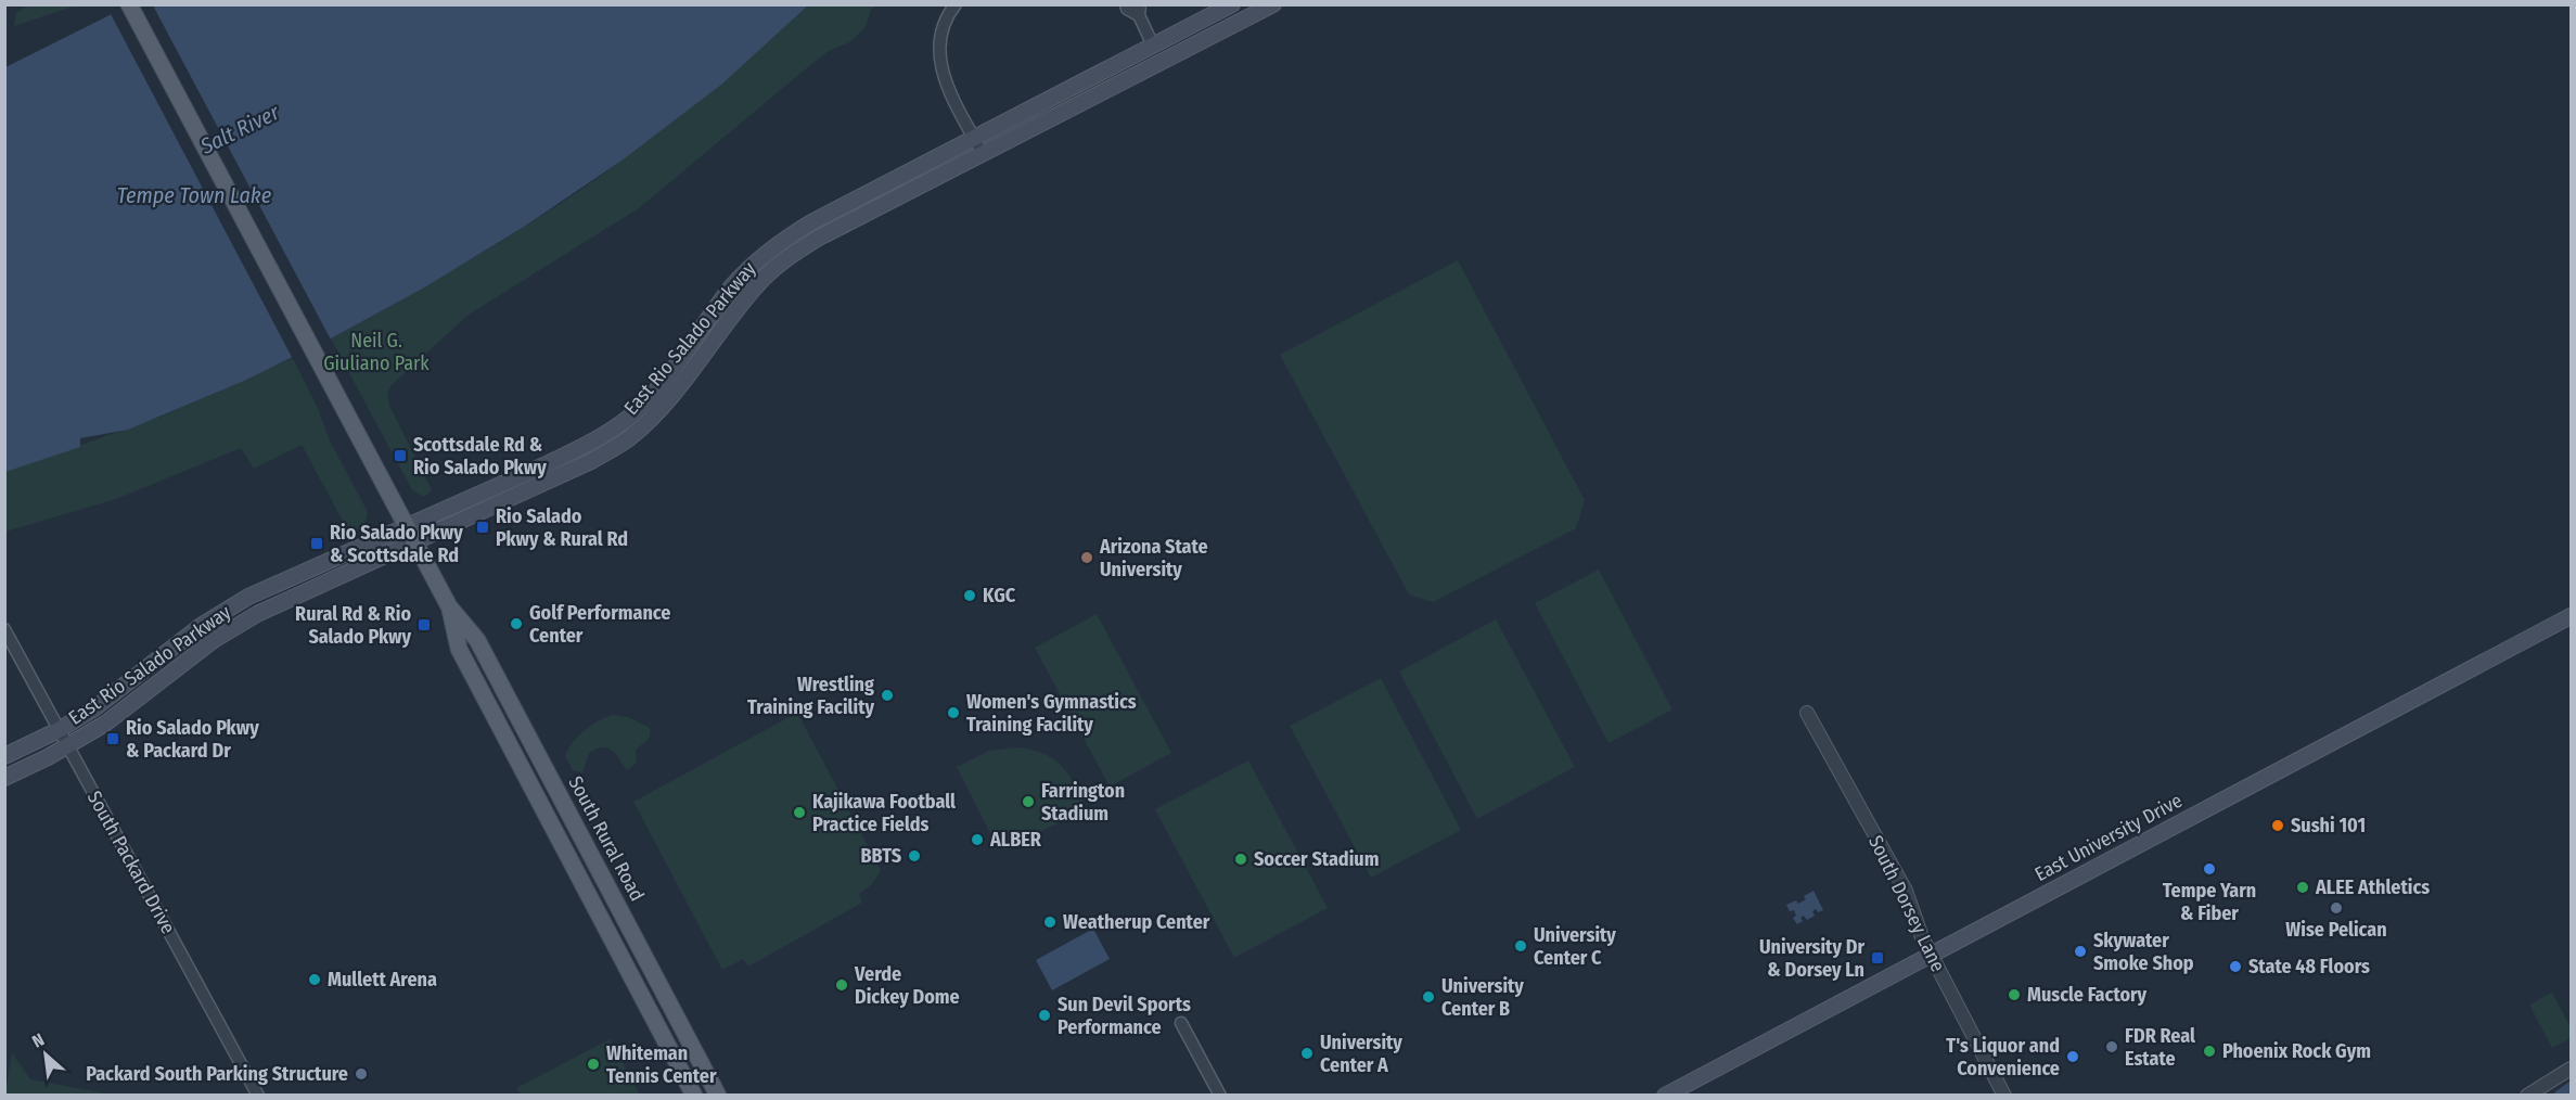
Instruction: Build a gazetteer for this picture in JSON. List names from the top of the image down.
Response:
{
  "streets": {
    "main road": ["East Rio Salado Parkway", "East University Drive", "South Rural Road"],
    "street": ["South Packard Drive", "South Dorsey Lane"]
  },
  "crossings": [
    ["East Rio Salado Parkway", "South Rural Road"],
    ["East Rio Salado Parkway", "South Packard Drive"],
    ["East University Drive", "South Dorsey Lane"]
  ],
  "water": ["Salt River", "Tempe Town Lake"],
  "parks": ["Neil G. Giuliano Park"],
  "places": {
    "transit": [
      "Scottsdale Rd & Rio Salado Pkwy",
      "Rio Salado Pkwy & Rural Rd",
      "Rio Salado Pkwy & Scottsdale Rd",
      "Rural Rd & Rio Salado Pkwy",
      "Rio Salado Pkwy & Packard Dr",
      "University Dr & Dorsey Ln"
    ],
    "other": [
      "Arizona State University",
      "KGC",
      "Golf Performance Center",
      "Wrestling Training Facility",
      "Women's Gymnastics Training Facility",
      "Farrington Stadium",
      "Kajikawa Football Practice Fields",
      "Sushi 101",
      "ALBER",
      "BBTS",
      "Soccer Stadium",
      "Tempe Yarn & Fiber",
      "ALEE Athletics",
      "Wise Pelican",
      "Weatherup Center",
      "University Center C",
      "Skywater Smoke Shop",
      "State 48 Floors",
      "Mullett Arena",
      "Verde Dickey Dome",
      "Muscle Factory",
      "University Center B",
      "Sun Devil Sports Performance",
      "FDR Real Estate",
      "Phoenix Rock Gym",
      "University Center A",
      "T's Liquor and Convenience",
      "Whiteman Tennis Center",
      "Packard South Parking Structure"
    ]
  },
  "north": "top left"
}
